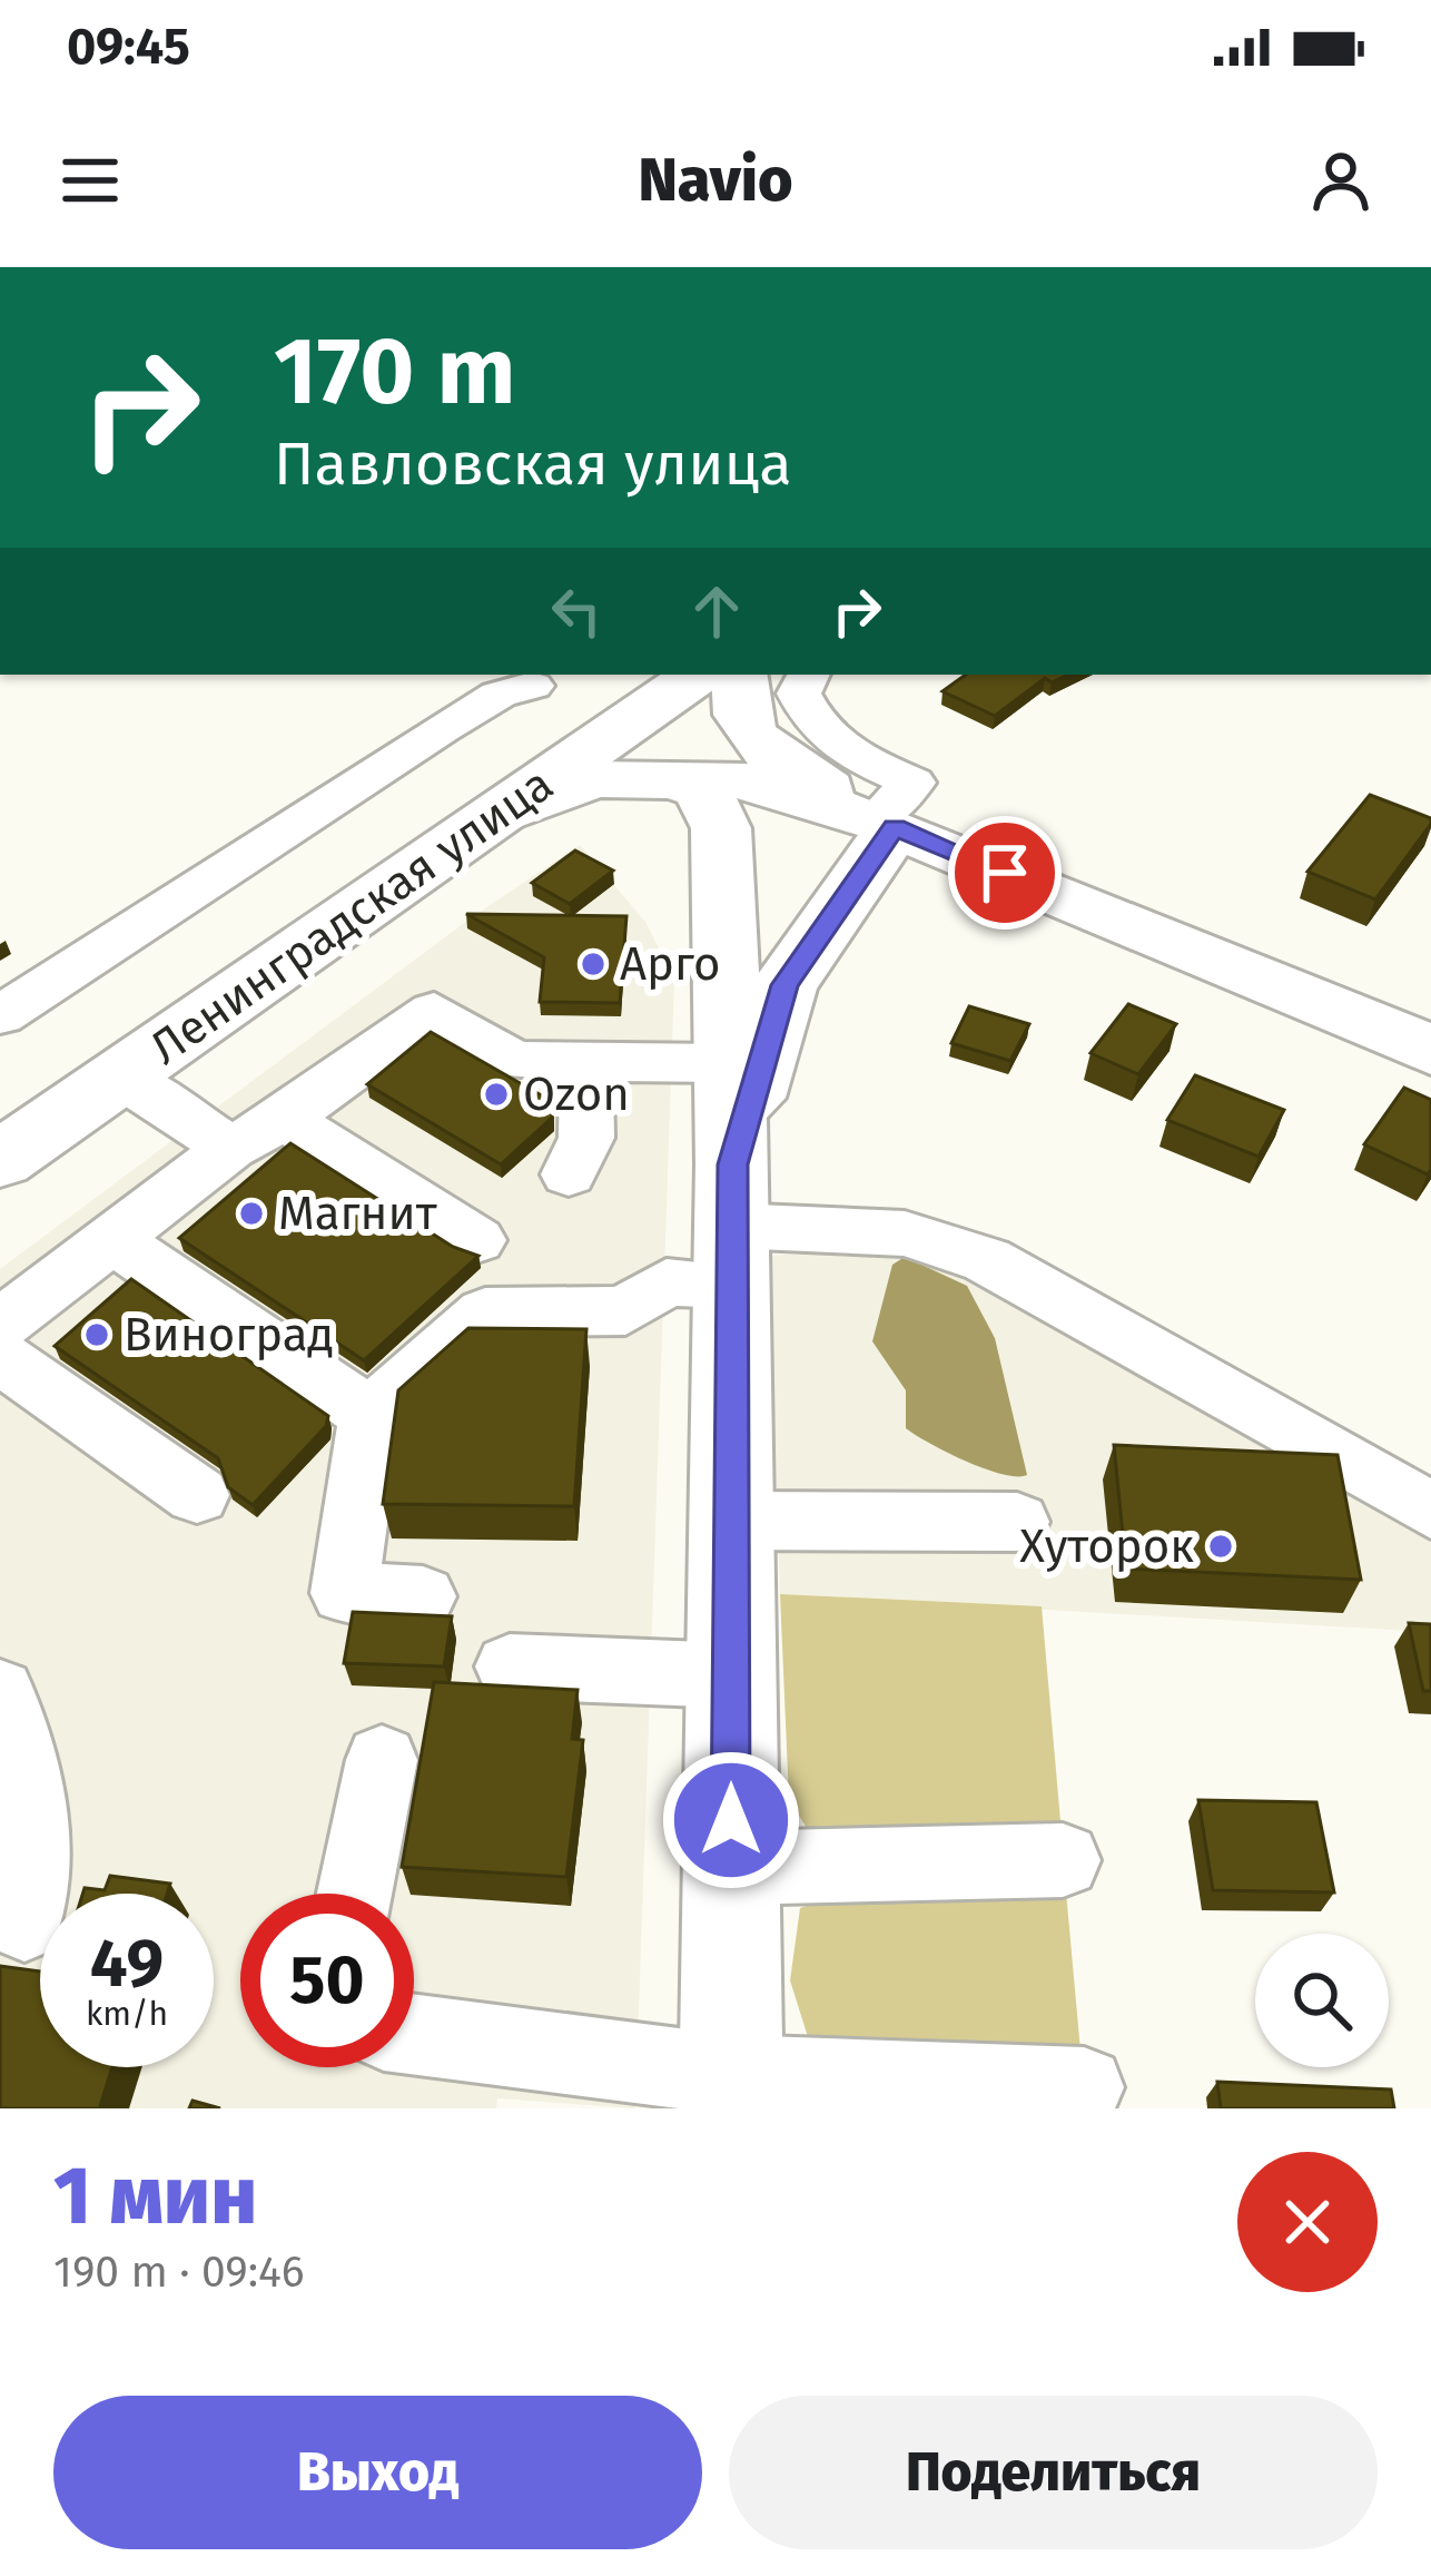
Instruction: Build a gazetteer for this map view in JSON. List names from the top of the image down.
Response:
{
  "streets": {
    "main road": ["Ленинградская улица"]
  },
  "places": [
    "Арго",
    "Ozon",
    "Магнит",
    "Виноград",
    "Хуторок"
  ],
  "page": {
    "status": "09:45",
    "header": "Navio",
    "turn": ["170 m", "Павловская улица"],
    "speed": "49 km/h",
    "limit": "50",
    "heading": ["1 мин", "190 m · 09:46"],
    "buttons": ["Выход", "Поделиться"]
  }
}
